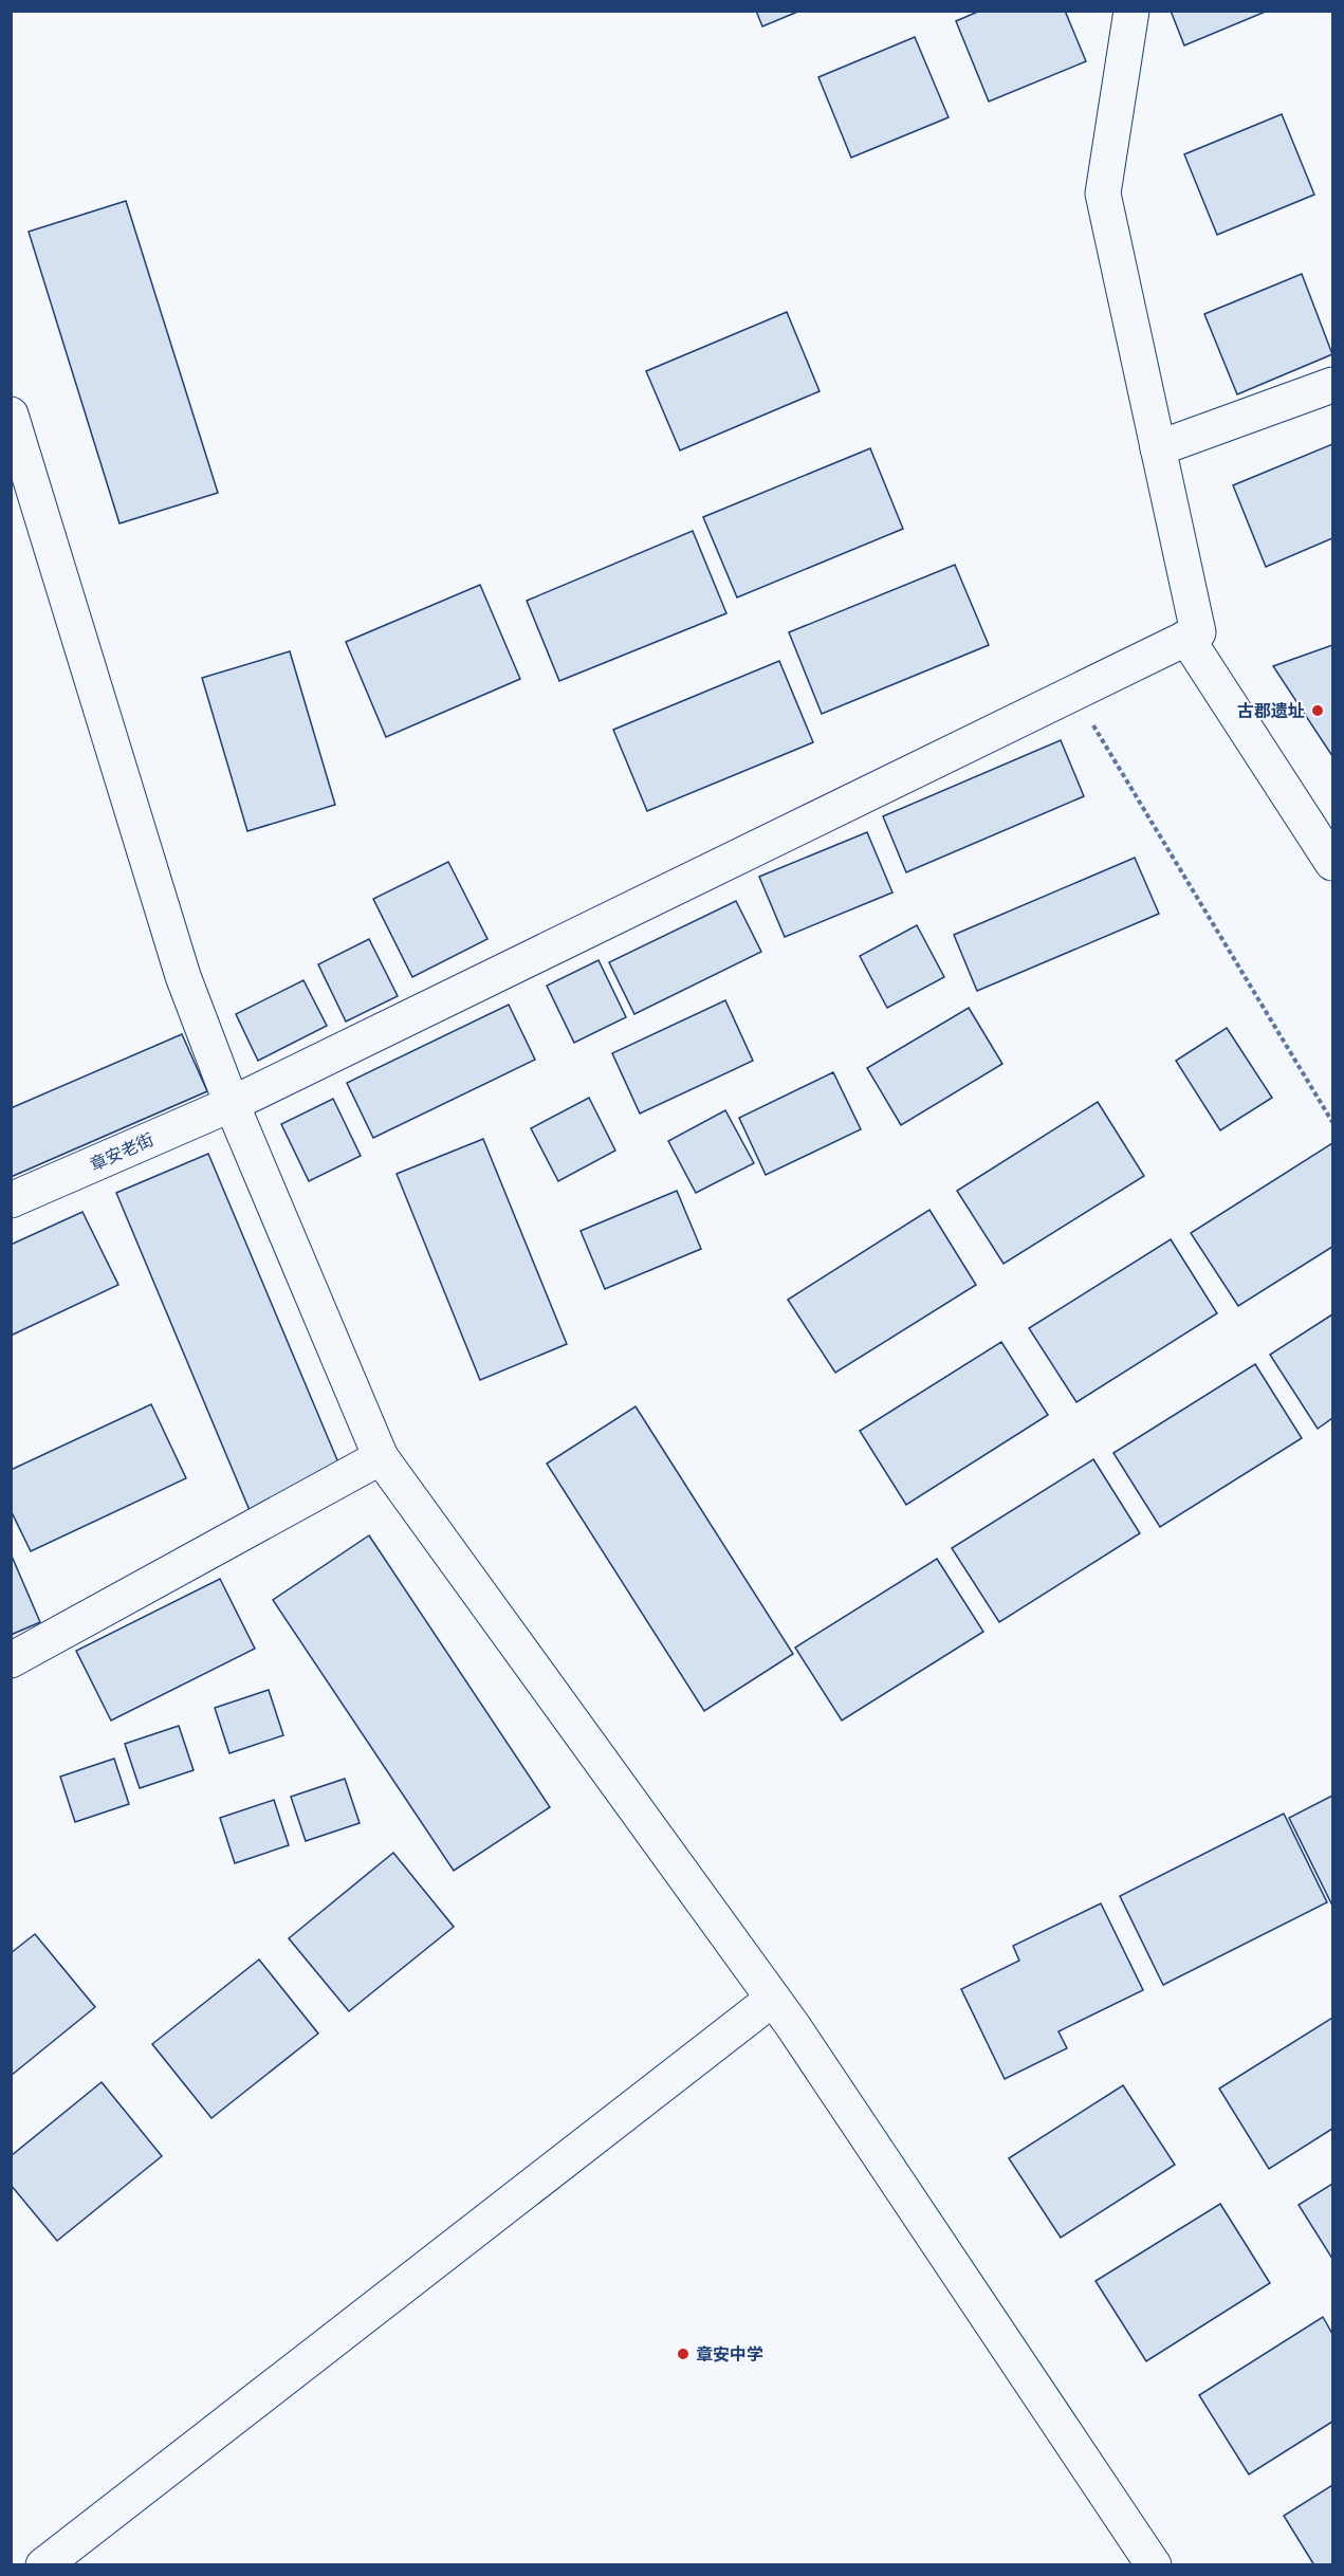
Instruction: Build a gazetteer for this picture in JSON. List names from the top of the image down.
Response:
{
  "streets": {
    "street": ["章安老街"]
  },
  "places": ["古郡遗址", "章安中学"]
}
